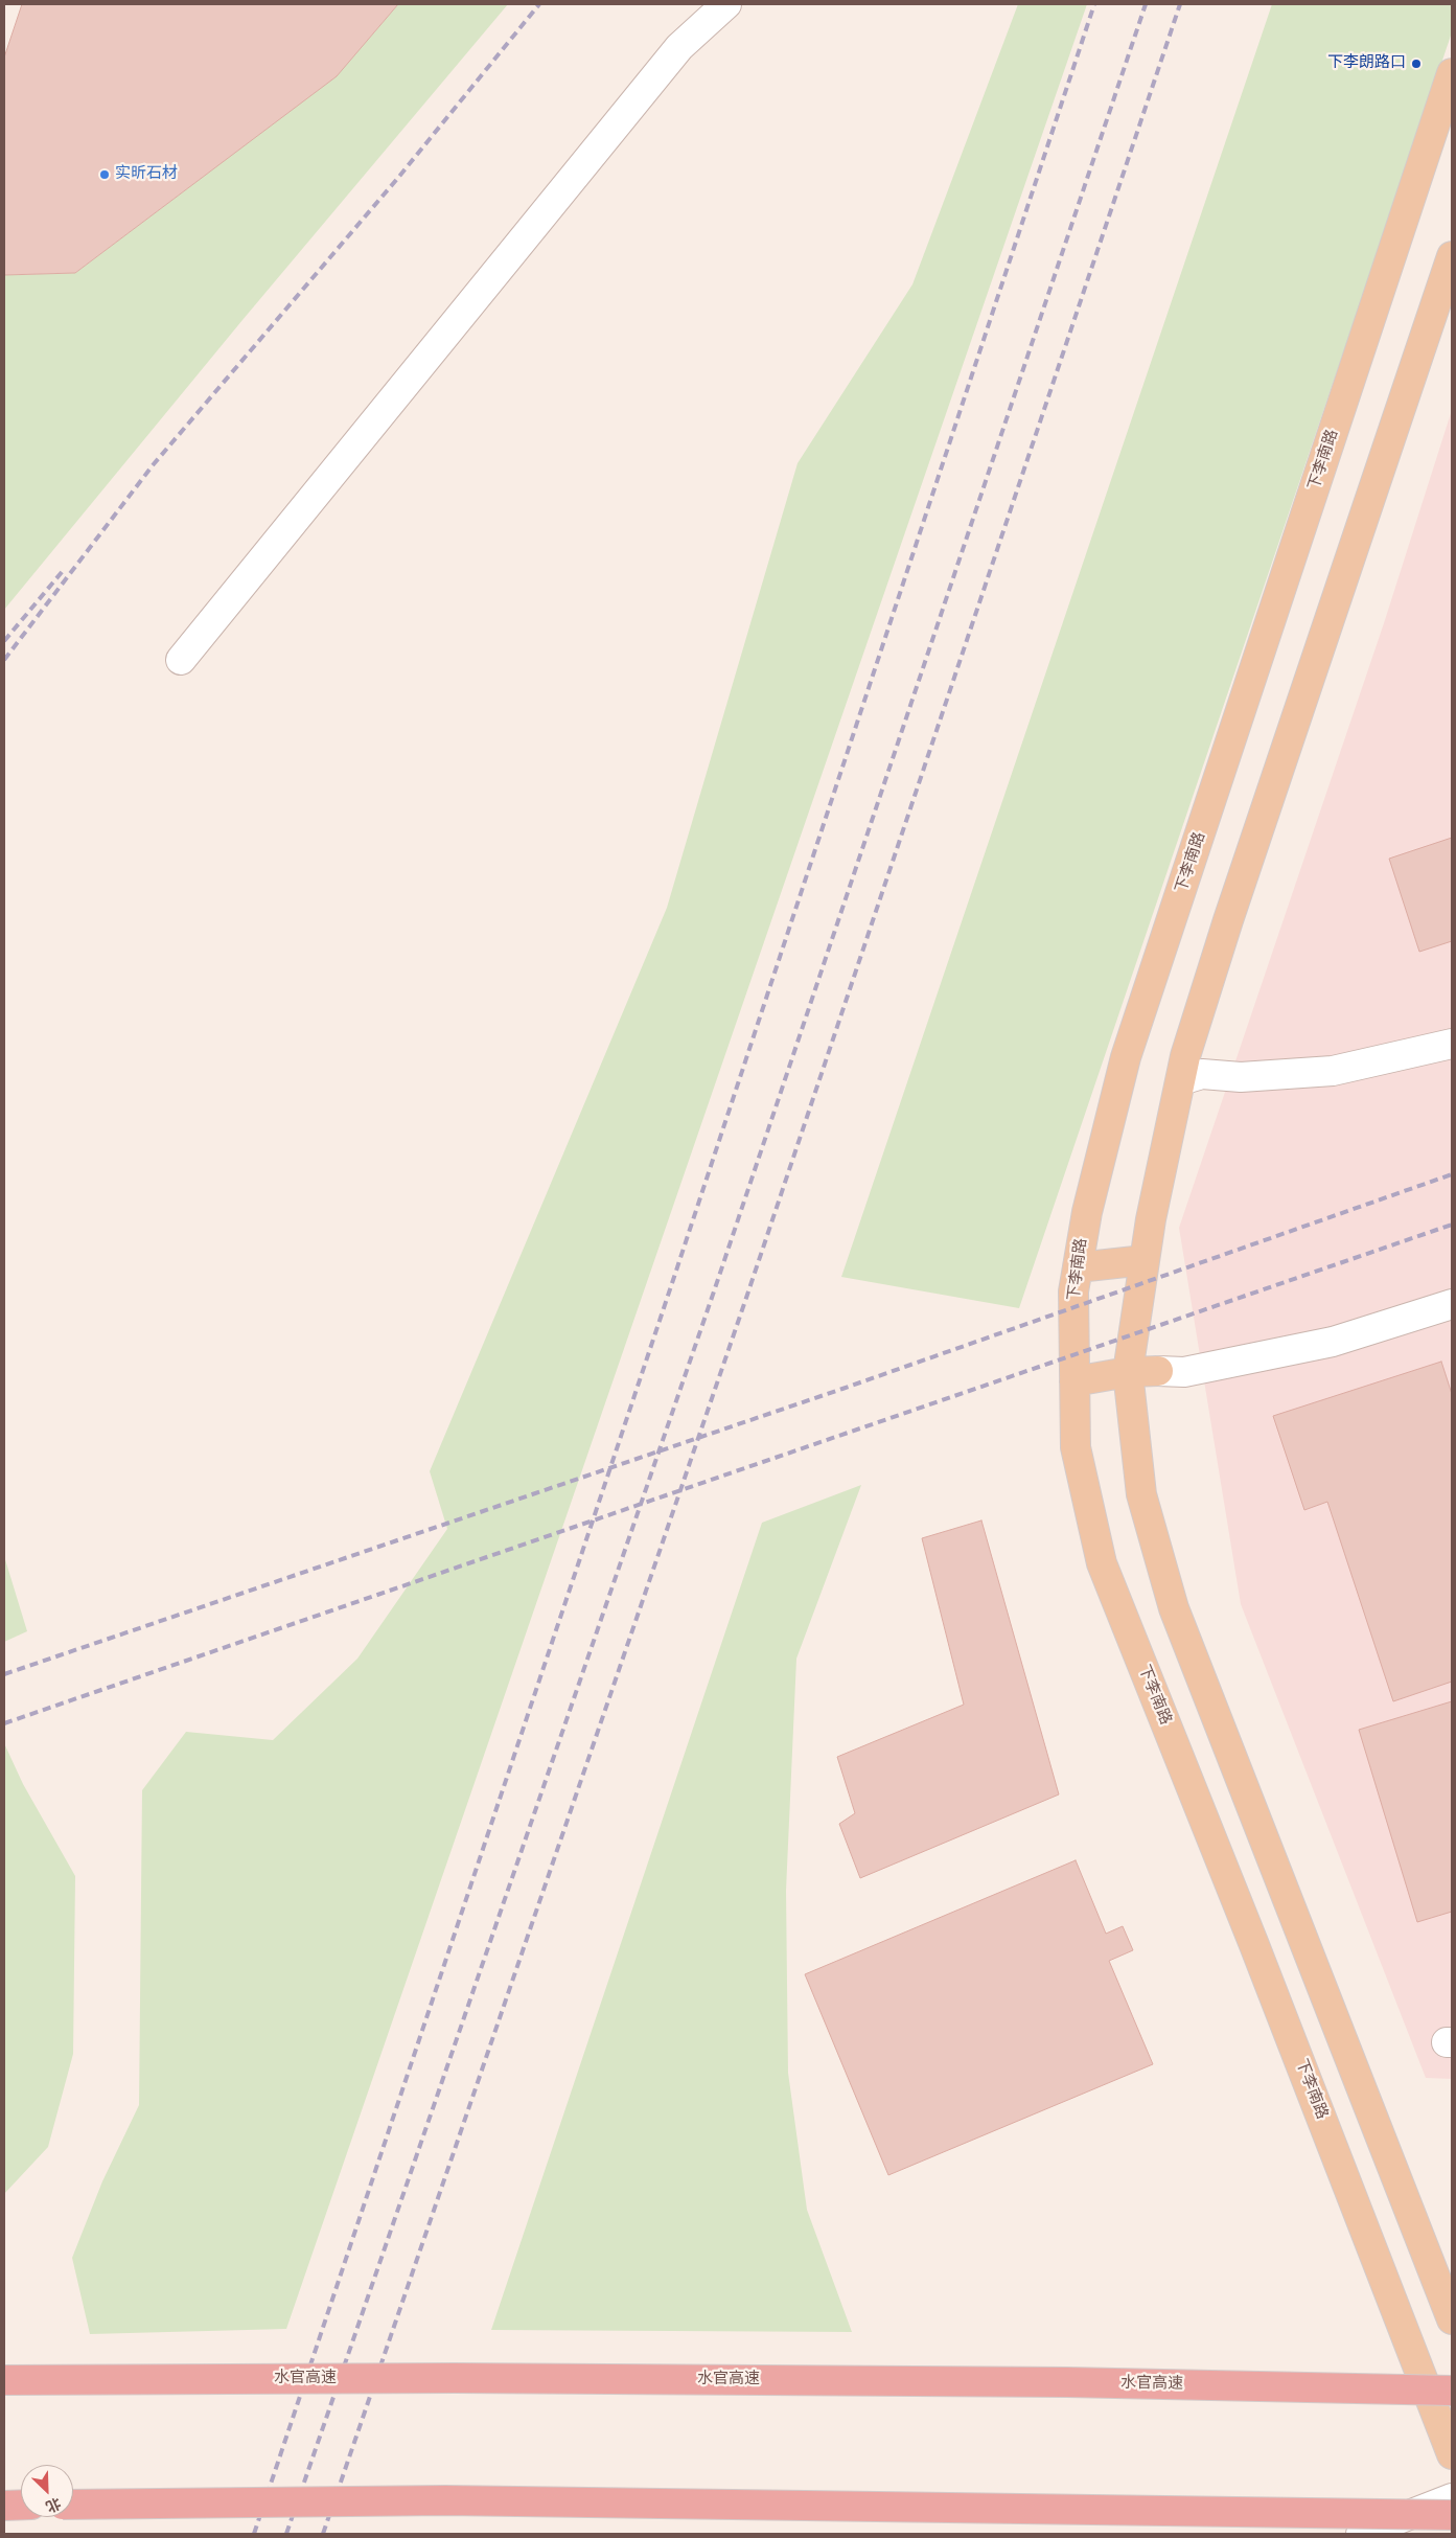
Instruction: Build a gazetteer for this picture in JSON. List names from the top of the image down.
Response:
{
  "streets": {
    "highway": ["水官高速"],
    "main road": ["下李南路"]
  },
  "places": ["下李朗路口", "实昕石材"],
  "north": "bottom right"
}
